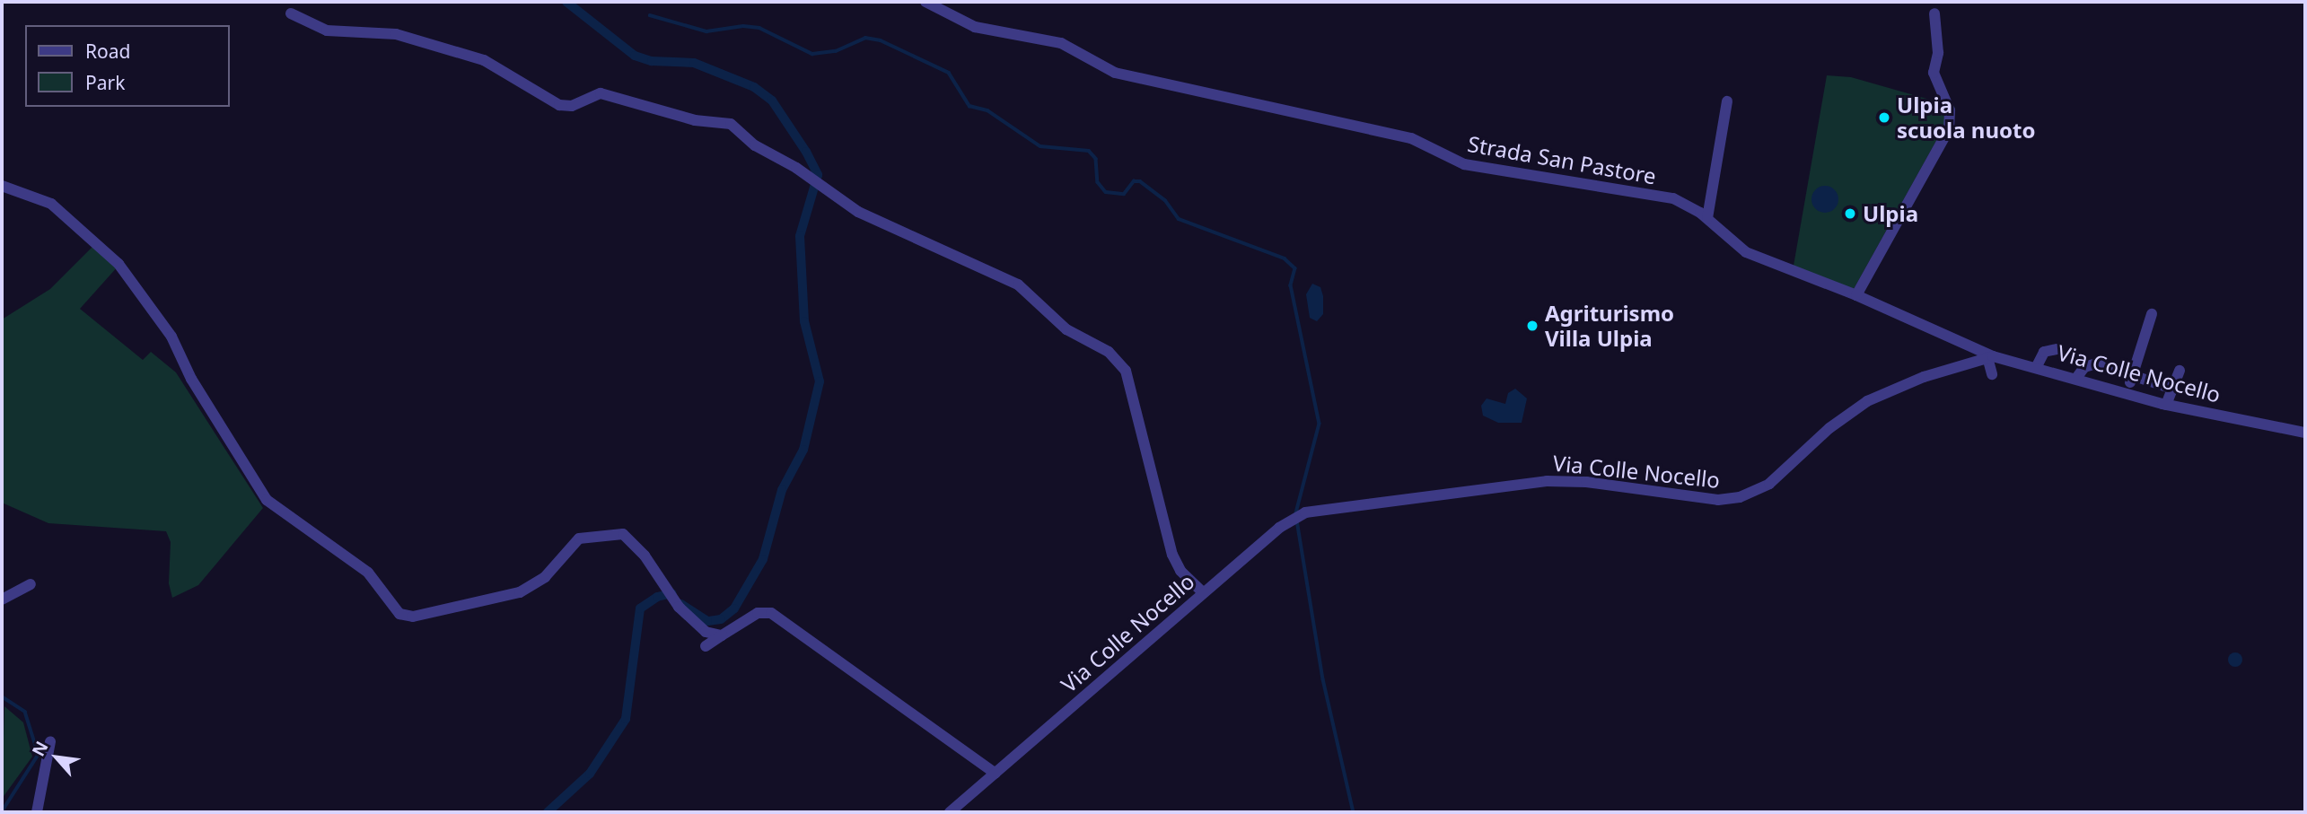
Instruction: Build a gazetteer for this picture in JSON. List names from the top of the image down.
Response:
{
  "streets": {
    "street": ["Strada San Pastore", "Via Colle Nocello"]
  },
  "crossings": [
    ["Strada San Pastore", "Via Colle Nocello"]
  ],
  "places": ["Ulpia scuola nuoto", "Ulpia", "Agriturismo Villa Ulpia"],
  "legend": ["Road", "Park"],
  "north": "top left"
}
